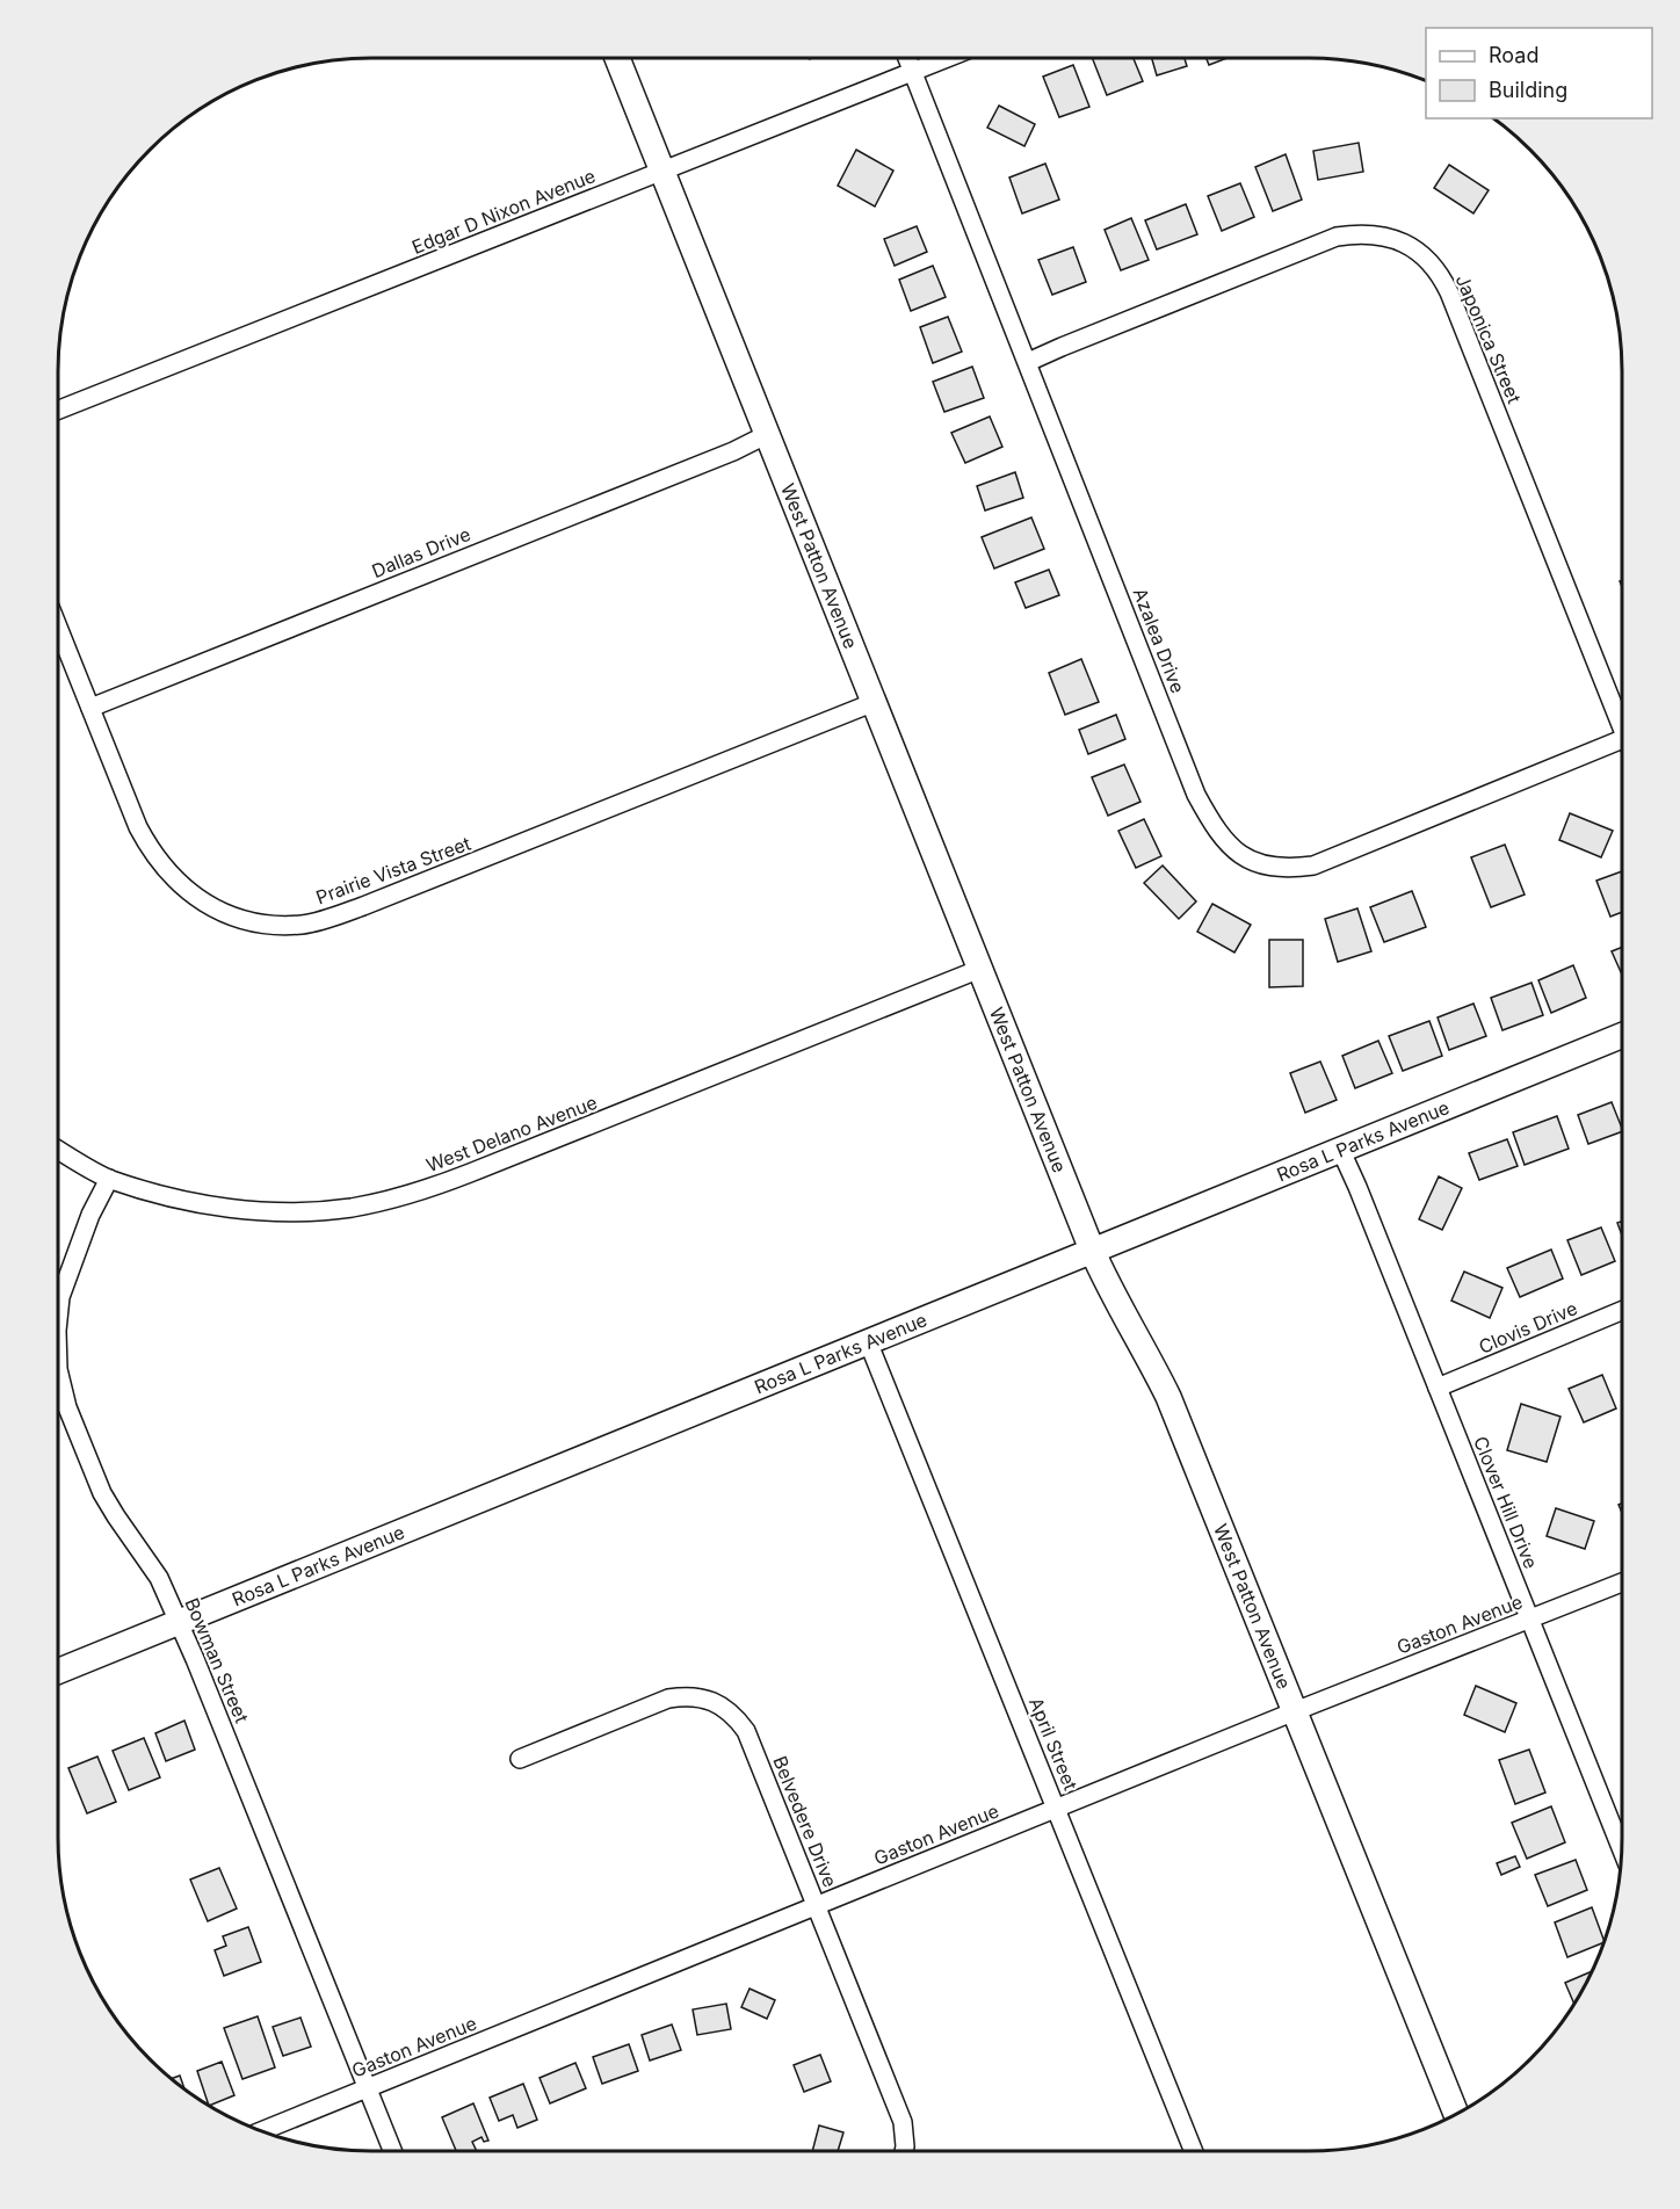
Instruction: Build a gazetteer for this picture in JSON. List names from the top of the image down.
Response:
{
  "streets": {
    "street": [
      "Edgar D Nixon Avenue",
      "Japonica Street",
      "Dallas Drive",
      "West Patton Avenue",
      "Azalea Drive",
      "Prairie Vista Street",
      "West Delano Avenue",
      "Rosa L Parks Avenue",
      "Clovis Drive",
      "Clover Hill Drive",
      "Gaston Avenue",
      "Bowman Street",
      "April Street",
      "Belvedere Drive"
    ]
  },
  "crossings": [
    ["Edgar D Nixon Avenue", "West Patton Avenue"],
    ["Edgar D Nixon Avenue", "Azalea Drive"],
    ["Japonica Street", "Azalea Drive"],
    ["Dallas Drive", "West Patton Avenue"],
    ["Dallas Drive", "Prairie Vista Street"],
    ["West Patton Avenue", "Prairie Vista Street"],
    ["West Patton Avenue", "West Delano Avenue"],
    ["West Patton Avenue", "Rosa L Parks Avenue"],
    ["West Patton Avenue", "Gaston Avenue"],
    ["West Delano Avenue", "Bowman Street"],
    ["Rosa L Parks Avenue", "Clover Hill Drive"],
    ["Rosa L Parks Avenue", "Bowman Street"],
    ["Rosa L Parks Avenue", "April Street"],
    ["Clovis Drive", "Clover Hill Drive"],
    ["Clover Hill Drive", "Gaston Avenue"],
    ["Gaston Avenue", "Bowman Street"],
    ["Gaston Avenue", "April Street"],
    ["Gaston Avenue", "Belvedere Drive"]
  ],
  "legend": ["Road", "Building"]
}
